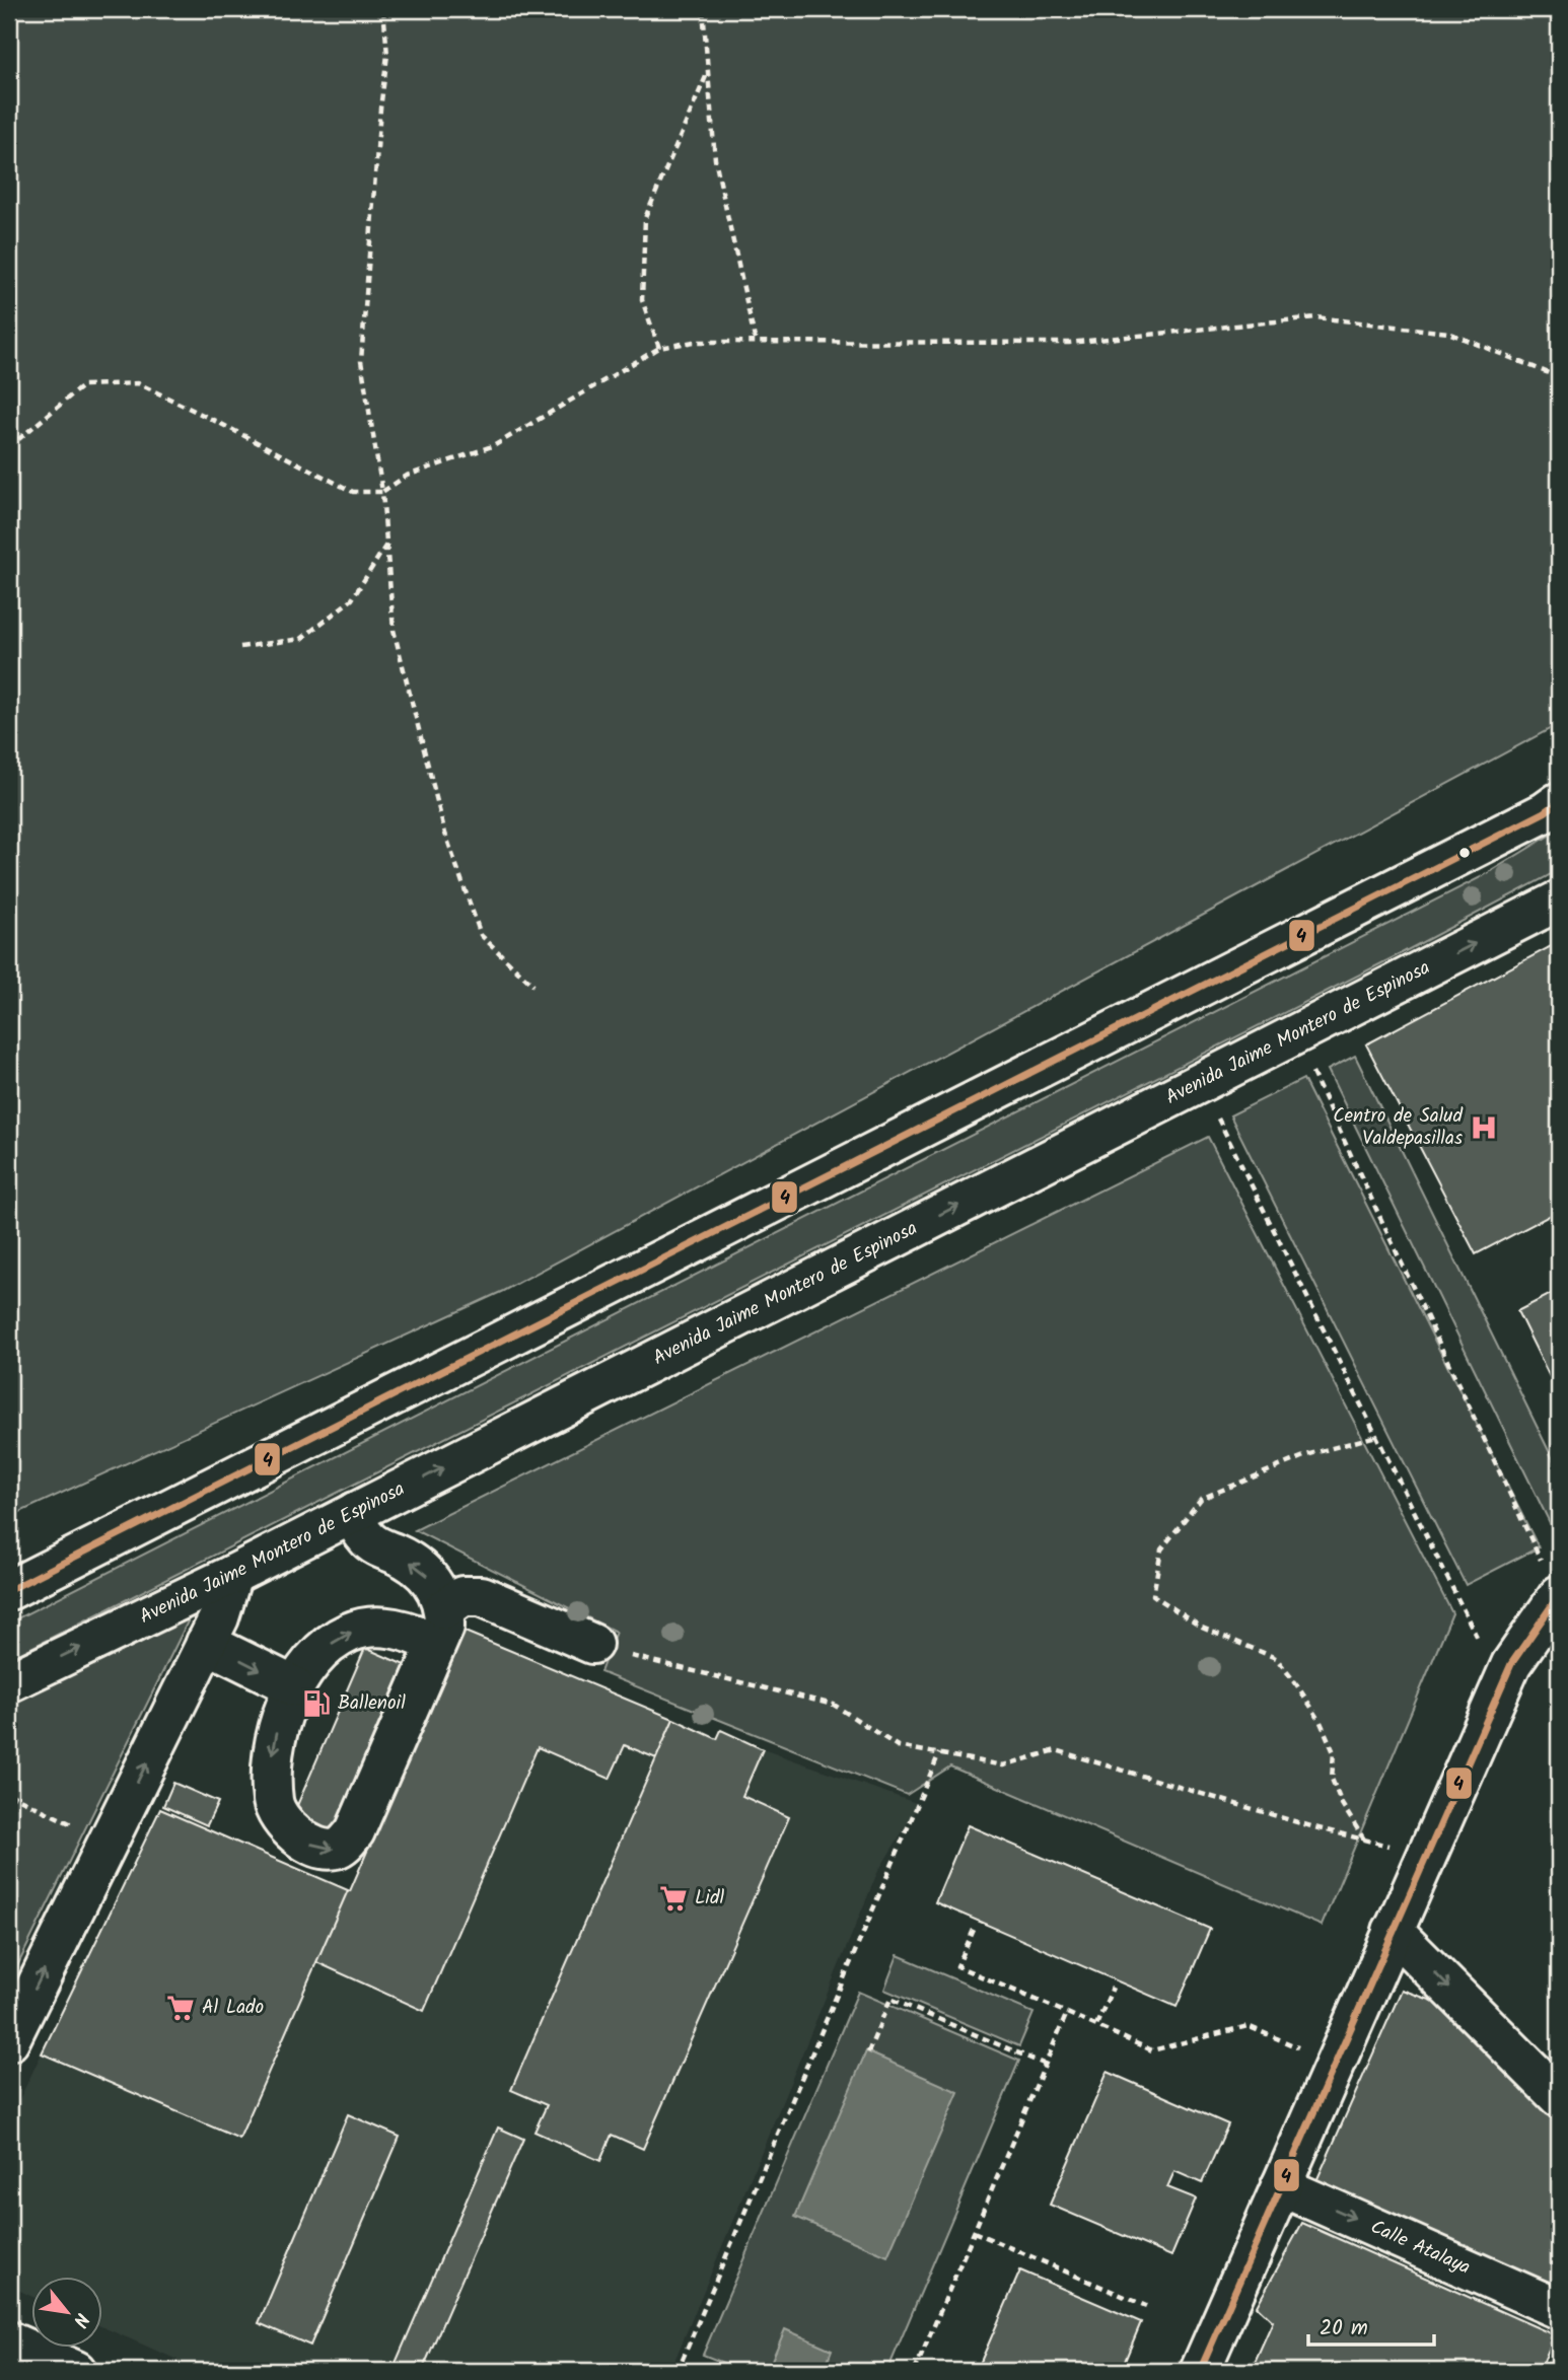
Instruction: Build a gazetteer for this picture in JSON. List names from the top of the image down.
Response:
{
  "streets": {
    "main road": ["Avenida Jaime Montero de Espinosa", "Calle Atalaya"]
  },
  "places": {
    "hospital": ["Centro de Salud Valdepasillas"],
    "fuel station": ["Ballenoil"],
    "supermarket": ["Lidl", "Al Lado"]
  },
  "lines": ["transit line 4"],
  "scale_bar": "20 m",
  "north": "bottom right"
}
